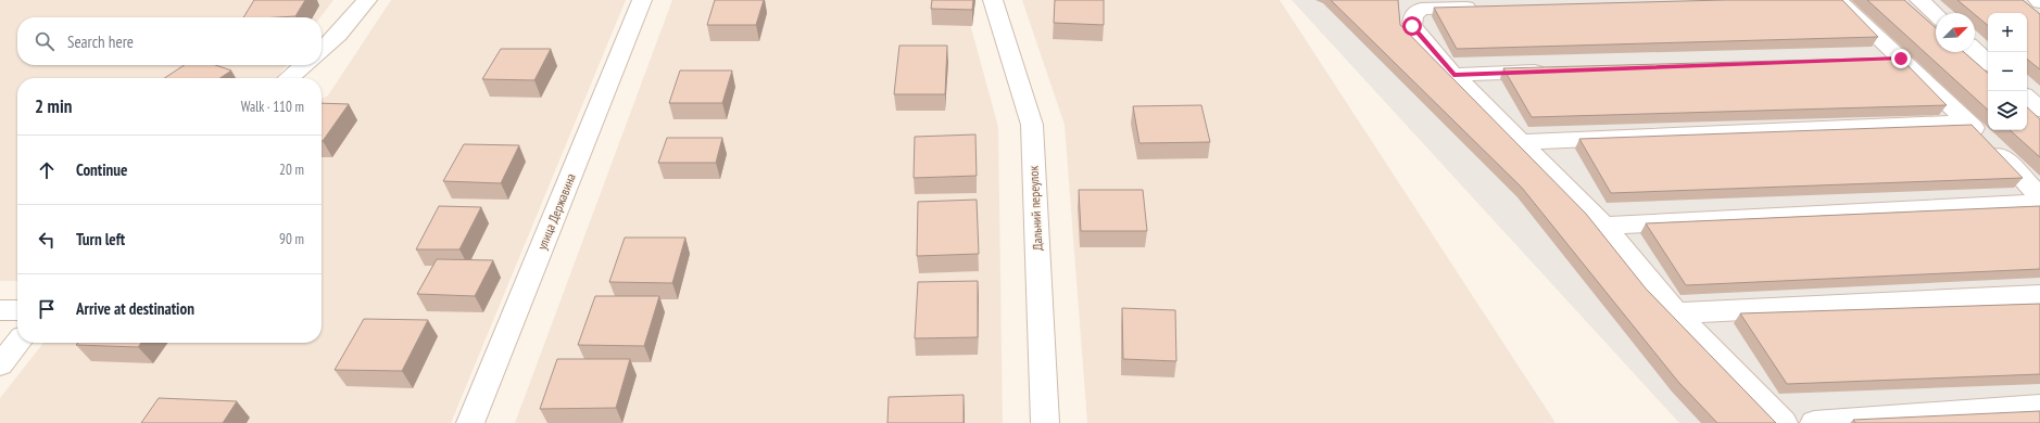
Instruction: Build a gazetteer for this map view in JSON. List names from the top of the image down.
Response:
{
  "streets": {
    "street": ["Дальний переулок", "улица Державина"]
  },
  "north": "top right",
  "page": {
    "map_buttons": ["+", "−"],
    "search": "Search here",
    "heading": ["2 min", "Walk · 110 m"],
    "list": [
      ["Continue", "20 m"],
      ["Turn left", "90 m"],
      "Arrive at destination"
    ]
  }
}
